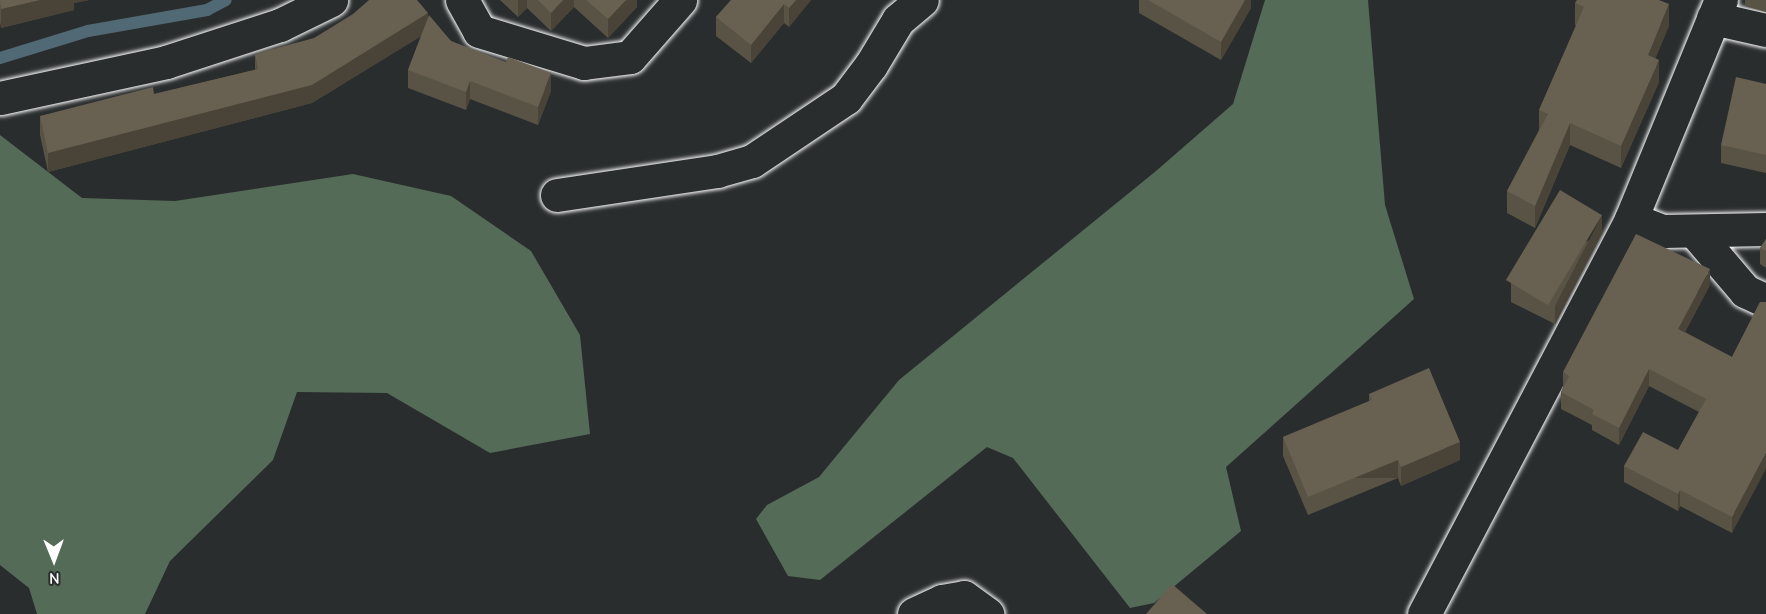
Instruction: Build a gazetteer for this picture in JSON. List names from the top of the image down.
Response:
{
  "north": "bottom"
}
